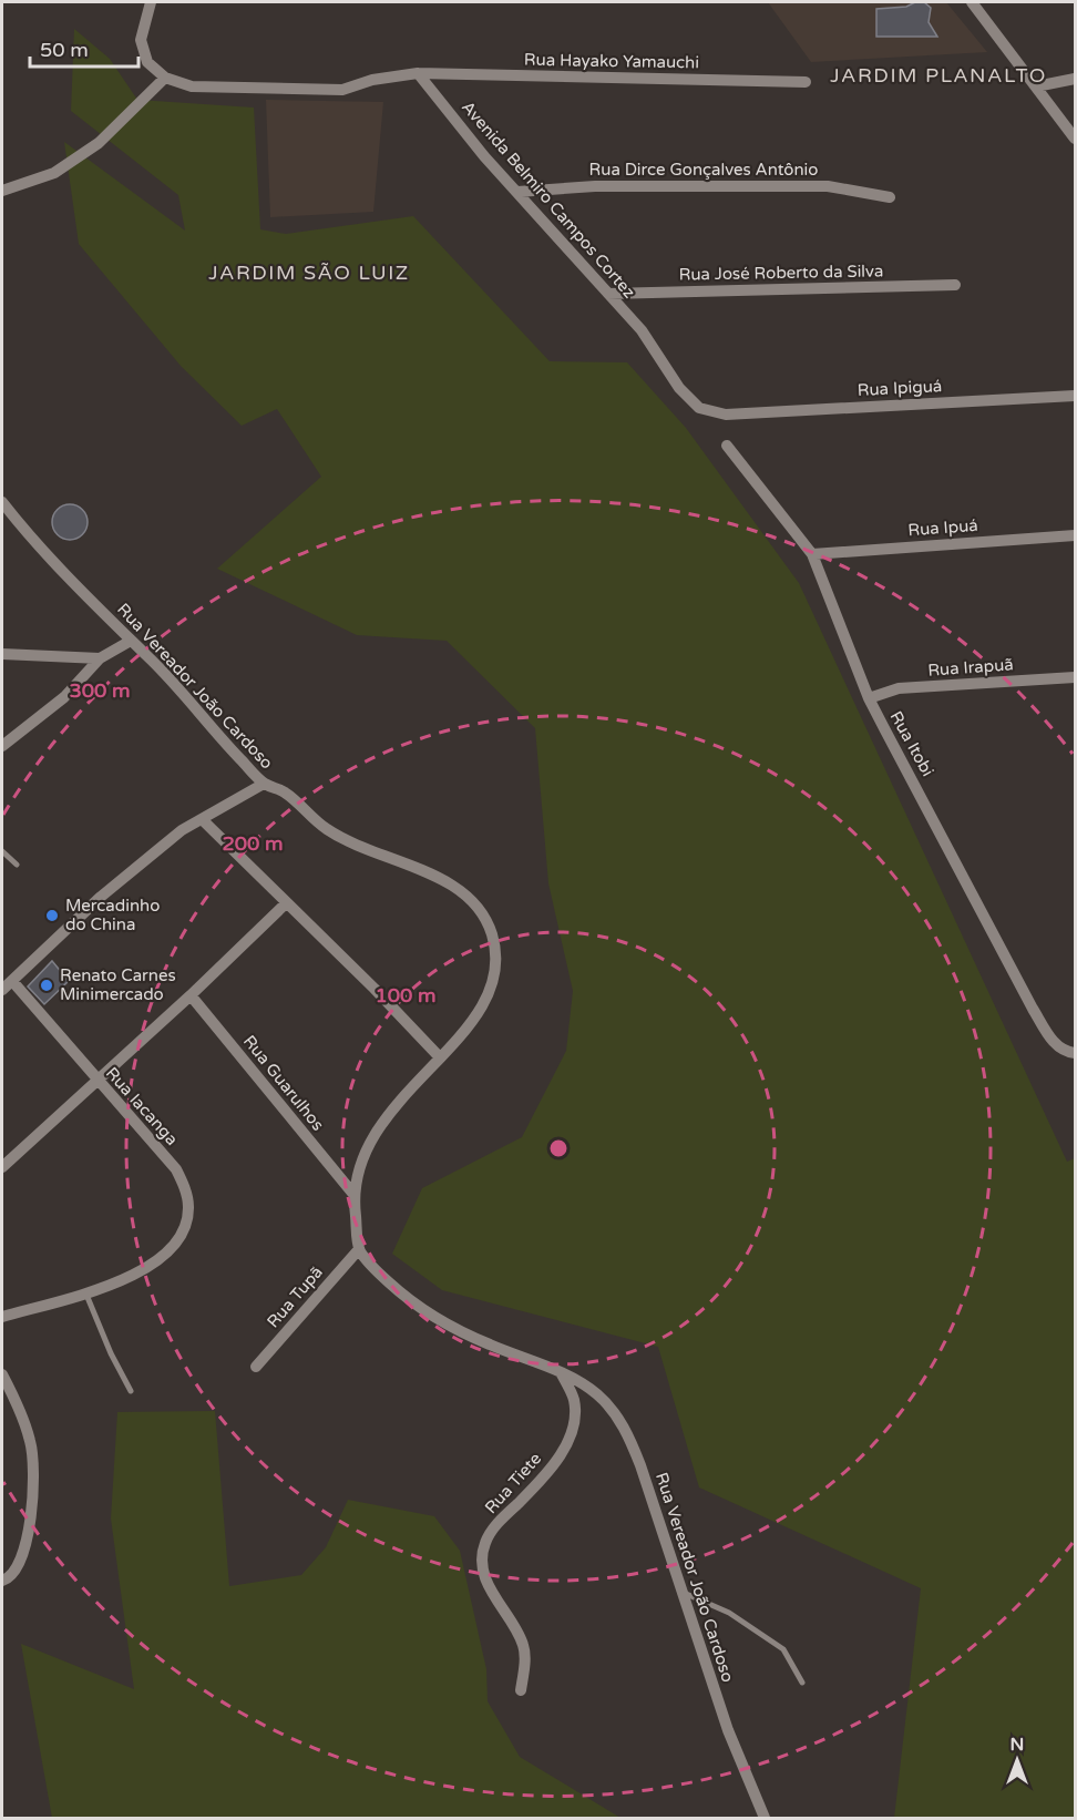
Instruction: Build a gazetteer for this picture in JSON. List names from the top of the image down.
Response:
{
  "streets": {
    "street": [
      "Rua Hayako Yamauchi",
      "Rua Dirce Gonçalves Antônio",
      "Avenida Belmiro Campos Cortez",
      "Rua José Roberto da Silva",
      "Rua Ipiguá",
      "Rua Ipuá",
      "Rua Irapuã",
      "Rua Vereador João Cardoso",
      "Rua Itobi",
      "Rua Guarulhos",
      "Rua Iacanga",
      "Rua Tupã",
      "Rua Tiete"
    ]
  },
  "crossings": [
    ["Rua Hayako Yamauchi", "Avenida Belmiro Campos Cortez"],
    ["Rua Dirce Gonçalves Antônio", "Avenida Belmiro Campos Cortez"],
    ["Avenida Belmiro Campos Cortez", "Rua José Roberto da Silva"],
    ["Avenida Belmiro Campos Cortez", "Rua Ipiguá"],
    ["Rua Ipuá", "Rua Itobi"],
    ["Rua Irapuã", "Rua Itobi"],
    ["Rua Vereador João Cardoso", "Rua Guarulhos"],
    ["Rua Vereador João Cardoso", "Rua Tupã"],
    ["Rua Vereador João Cardoso", "Rua Tiete"]
  ],
  "districts": ["JARDIM PLANALTO", "JARDIM SÃO LUIZ"],
  "places": ["Mercadinho do China", "Renato Carnes Minimercado"],
  "scale_bar": "50 m",
  "north": "top",
  "rings": ["300 m", "200 m", "100 m"]
}
